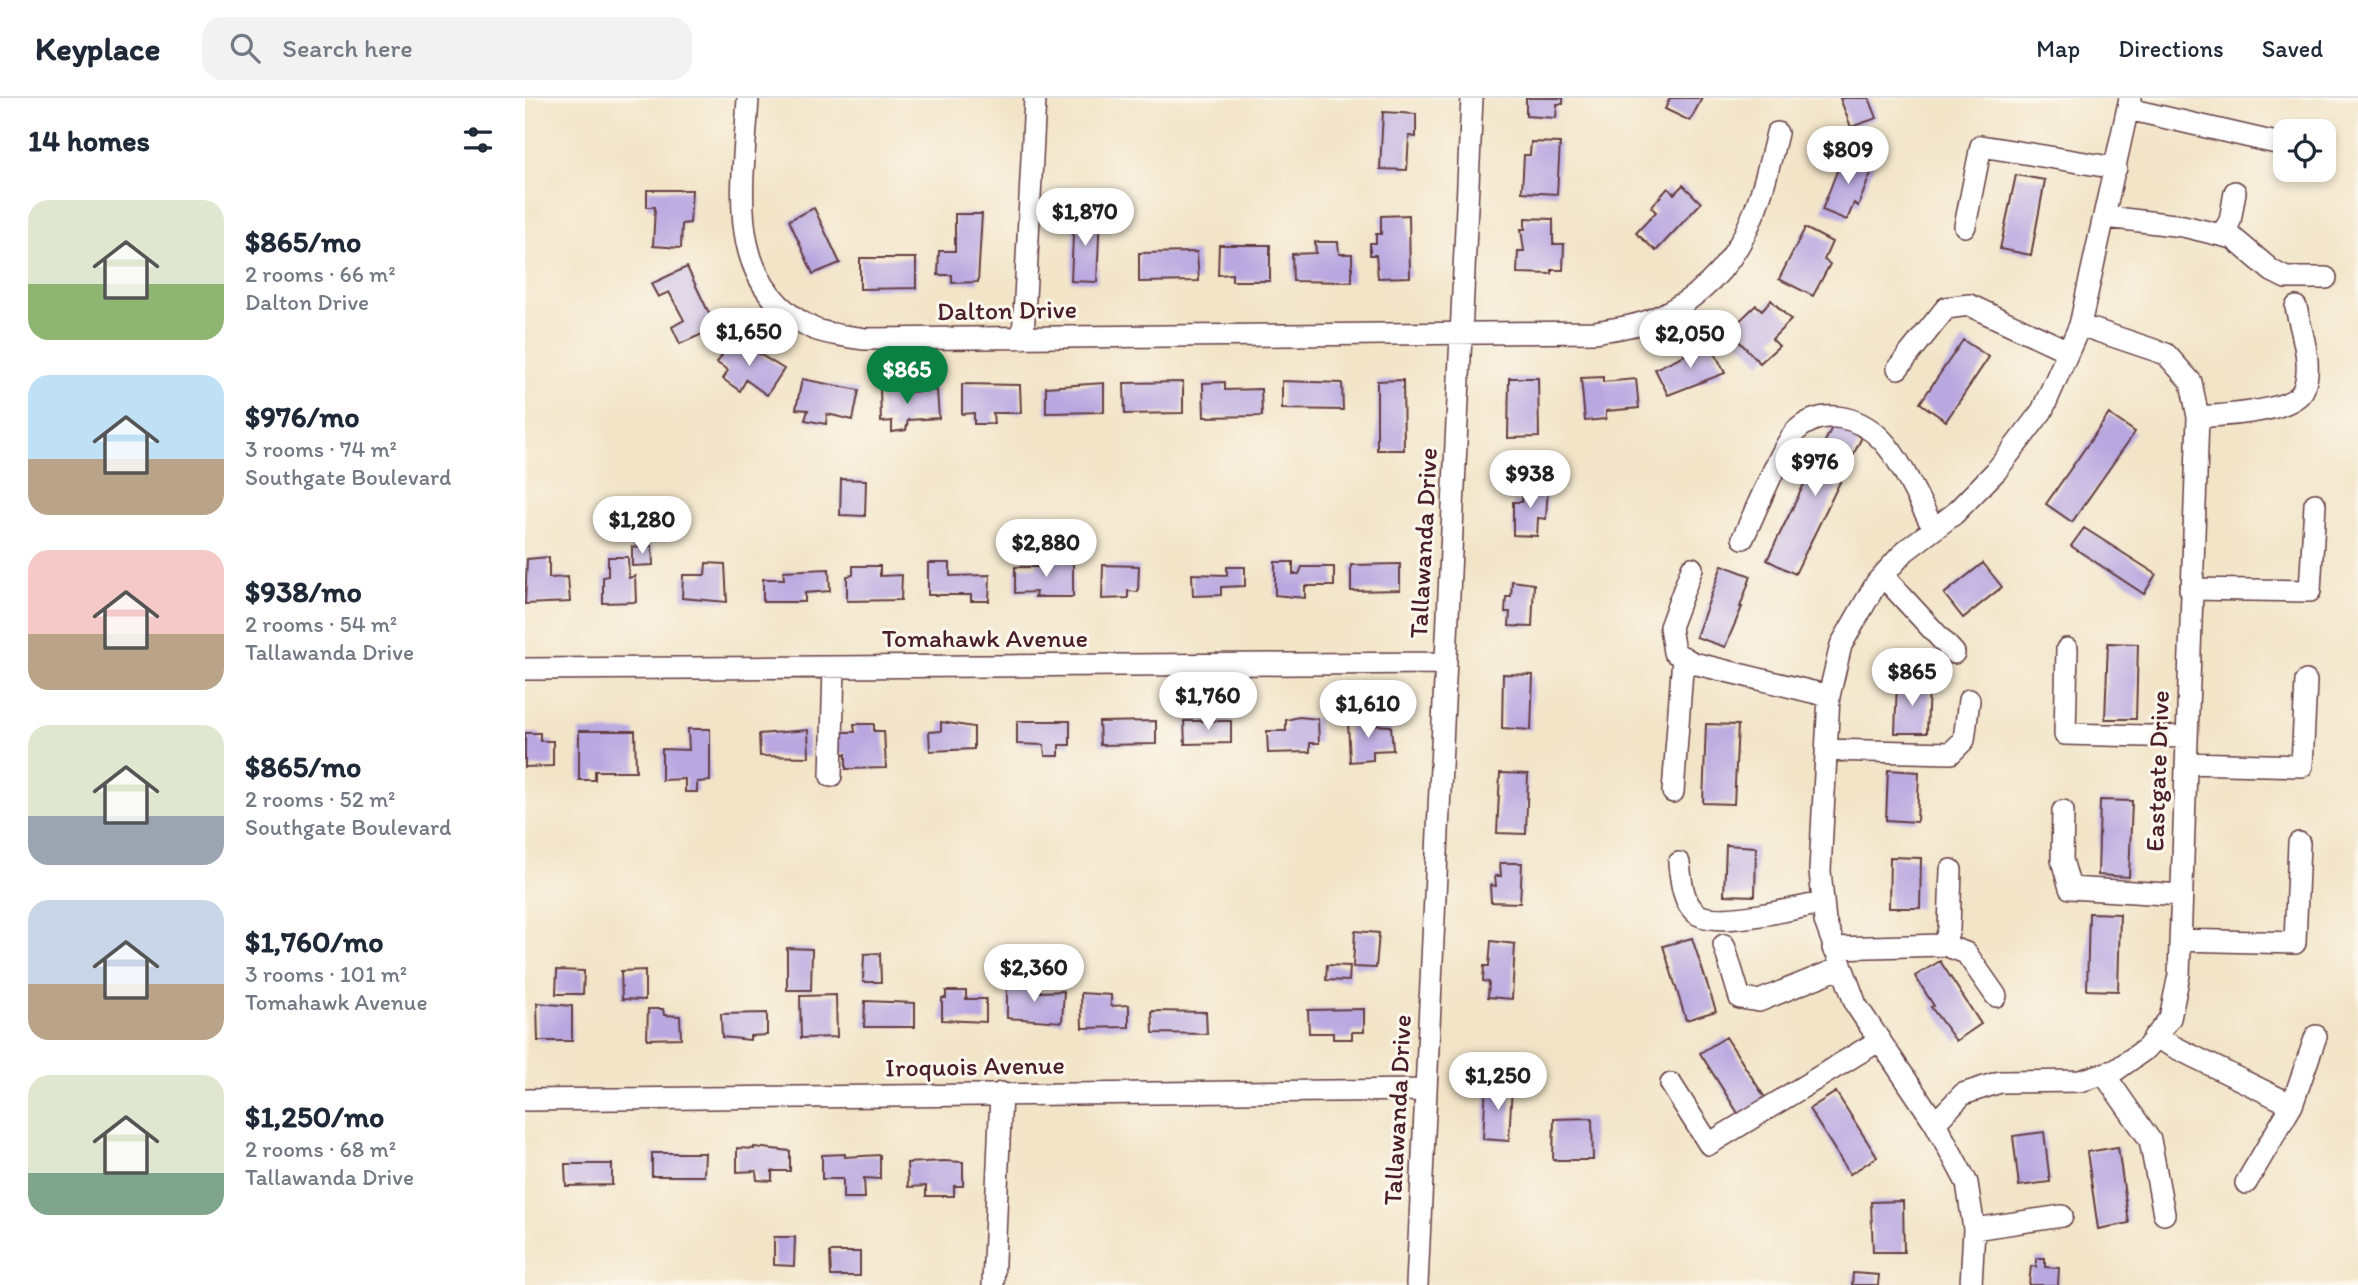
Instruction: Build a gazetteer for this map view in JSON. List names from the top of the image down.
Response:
{
  "streets": {
    "street": [
      "Dalton Drive",
      "Tallawanda Drive",
      "Tomahawk Avenue",
      "Eastgate Drive",
      "Iroquois Avenue"
    ]
  },
  "crossings": [
    ["Dalton Drive", "Tallawanda Drive"],
    ["Tallawanda Drive", "Tomahawk Avenue"],
    ["Tallawanda Drive", "Iroquois Avenue"]
  ],
  "page": {
    "header": "Keyplace",
    "search": "Search here",
    "nav": ["Map", "Directions", "Saved"],
    "heading": "14 homes",
    "price": [
      "$809",
      "$1,870",
      "$1,650",
      "$2,050",
      "$865",
      "$976",
      "$938",
      "$1,280",
      "$2,880",
      "$865",
      "$1,760",
      "$1,610",
      "$2,360",
      "$1,250"
    ],
    "list": [
      {
        "name": "$865/mo",
        "note": "2 rooms · 66 m² · Dalton Drive"
      },
      {
        "name": "$976/mo",
        "note": "3 rooms · 74 m² · Southgate Boulevard"
      },
      {
        "name": "$938/mo",
        "note": "2 rooms · 54 m² · Tallawanda Drive"
      },
      {
        "name": "$865/mo",
        "note": "2 rooms · 52 m² · Southgate Boulevard"
      },
      {
        "name": "$1,760/mo",
        "note": "3 rooms · 101 m² · Tomahawk Avenue"
      },
      {
        "name": "$1,250/mo",
        "note": "2 rooms · 68 m² · Tallawanda Drive"
      }
    ]
  }
}
